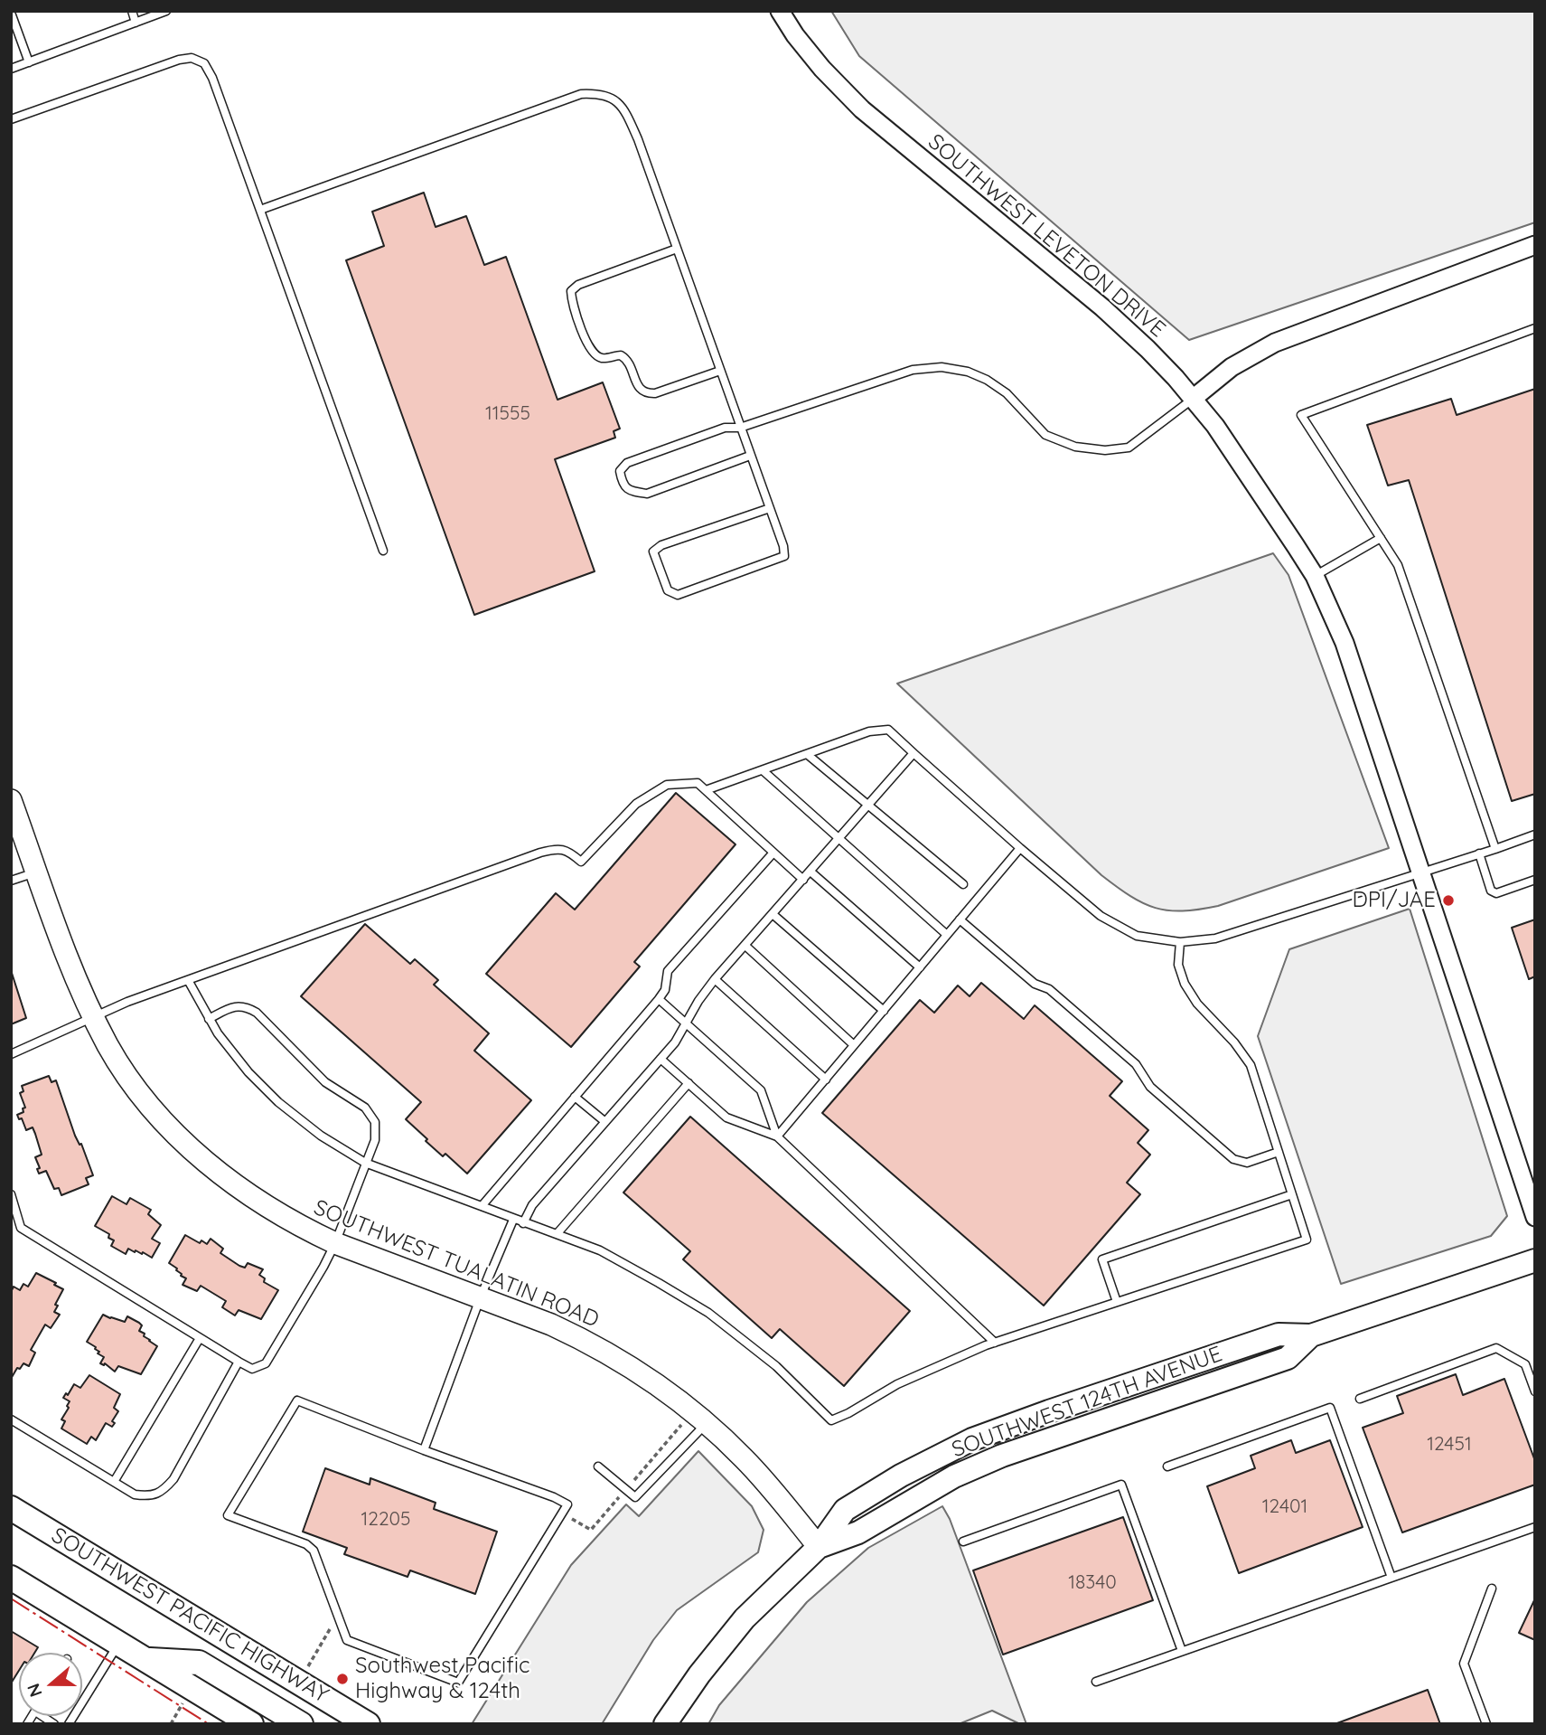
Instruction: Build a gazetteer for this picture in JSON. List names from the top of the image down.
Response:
{
  "streets": {
    "highway": ["SOUTHWEST PACIFIC HIGHWAY"],
    "main road": ["SOUTHWEST TUALATIN ROAD", "SOUTHWEST 124TH AVENUE"],
    "street": ["SOUTHWEST LEVETON DRIVE"]
  },
  "crossings": [
    ["SOUTHWEST TUALATIN ROAD", "SOUTHWEST 124TH AVENUE"]
  ],
  "places": ["DPI/JAE", "Southwest Pacific Highway & 124th"],
  "house_numbers": [
    "11555",
    "12451",
    "12401",
    "12205",
    "18340"
  ],
  "north": "left"
}
